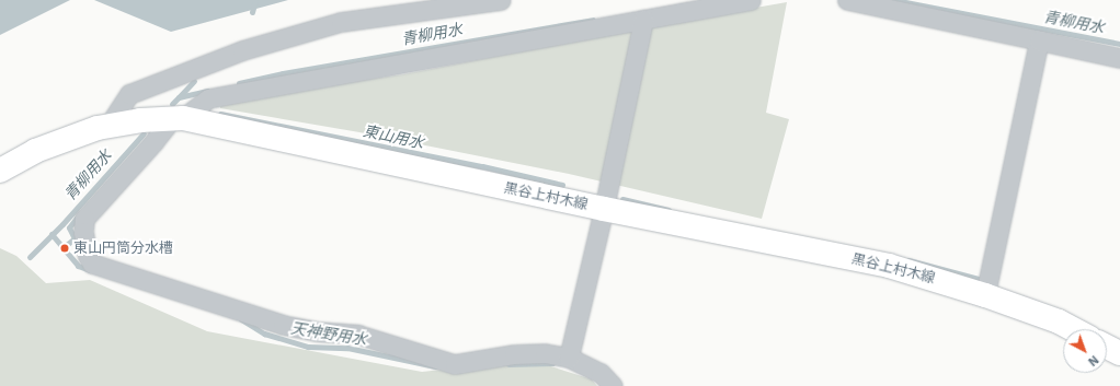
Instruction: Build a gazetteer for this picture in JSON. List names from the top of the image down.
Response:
{
  "streets": {
    "main road": ["黒谷上村木線"]
  },
  "water": ["青柳用水", "東山用水", "天神野用水"],
  "places": ["東山円筒分水槽"],
  "north": "bottom right"
}
